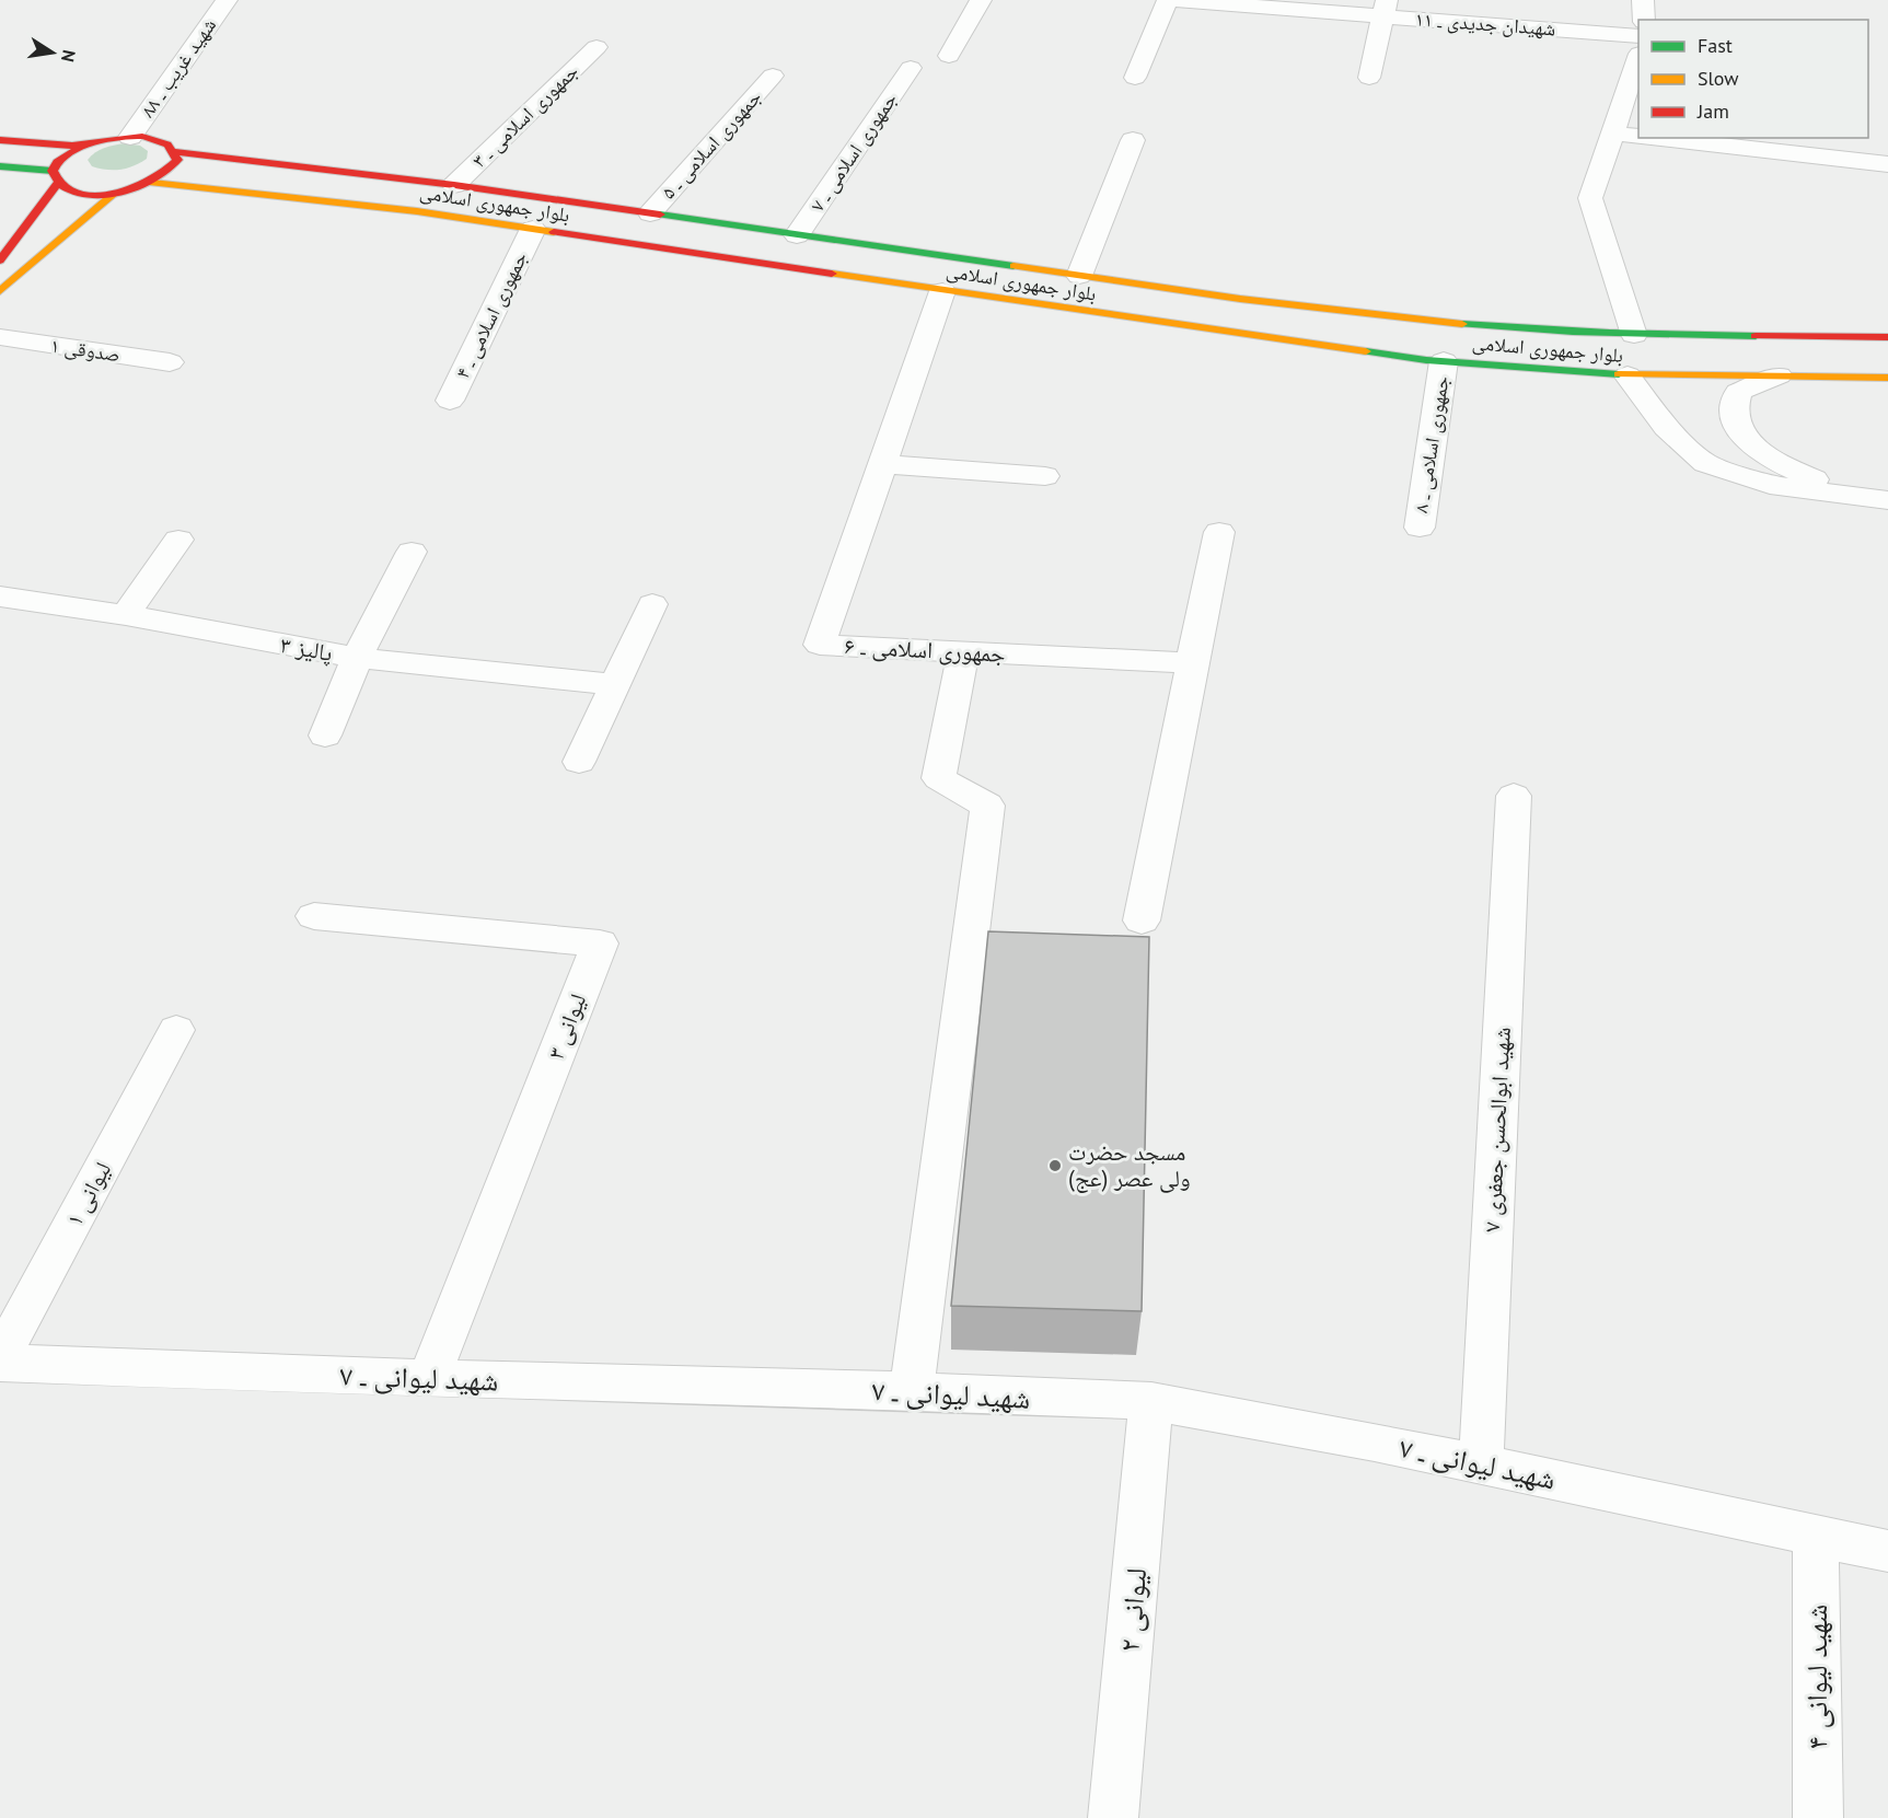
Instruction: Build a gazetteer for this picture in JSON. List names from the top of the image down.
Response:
{
  "streets": {
    "main road": ["بلوار جمهوری اسلامی"],
    "street": [
      "شهیدان جدیدی ـ ۱۱",
      "شهید غریب ـ ۸۸",
      "جمهوری اسلامی ـ ۳",
      "جمهوری اسلامی ـ ۵",
      "جمهوری اسلامی ـ ۷",
      "جمهوری اسلامی ـ ۴",
      "صدوقی ۱",
      "جمهوری اسلامی ـ ۸",
      "پالیز ۳",
      "جمهوری اسلامی ـ ۶",
      "لیوانی ۳",
      "شهید ابوالحسن جعفری ۷",
      "لیوانی ۱",
      "شهید لیوانی ـ ۷",
      "لیوانی ۲",
      "شهید لیوانی ۴"
    ]
  },
  "crossings": [
    ["شهید غریب ـ ۸۸", "بلوار جمهوری اسلامی"],
    ["جمهوری اسلامی ـ ۳", "بلوار جمهوری اسلامی"],
    ["جمهوری اسلامی ـ ۵", "بلوار جمهوری اسلامی"],
    ["جمهوری اسلامی ـ ۷", "بلوار جمهوری اسلامی"],
    ["بلوار جمهوری اسلامی", "جمهوری اسلامی ـ ۴"],
    ["بلوار جمهوری اسلامی", "جمهوری اسلامی ـ ۸"],
    ["بلوار جمهوری اسلامی", "جمهوری اسلامی ـ ۶"],
    ["لیوانی ۳", "شهید لیوانی ـ ۷"],
    ["شهید ابوالحسن جعفری ۷", "شهید لیوانی ـ ۷"],
    ["لیوانی ۱", "شهید لیوانی ـ ۷"],
    ["شهید لیوانی ـ ۷", "لیوانی ۲"],
    ["شهید لیوانی ـ ۷", "شهید لیوانی ۴"]
  ],
  "places": ["مسجد حضرت ولی عصر (عج)"],
  "legend": ["Fast", "Slow", "Jam"],
  "north": "right"
}
